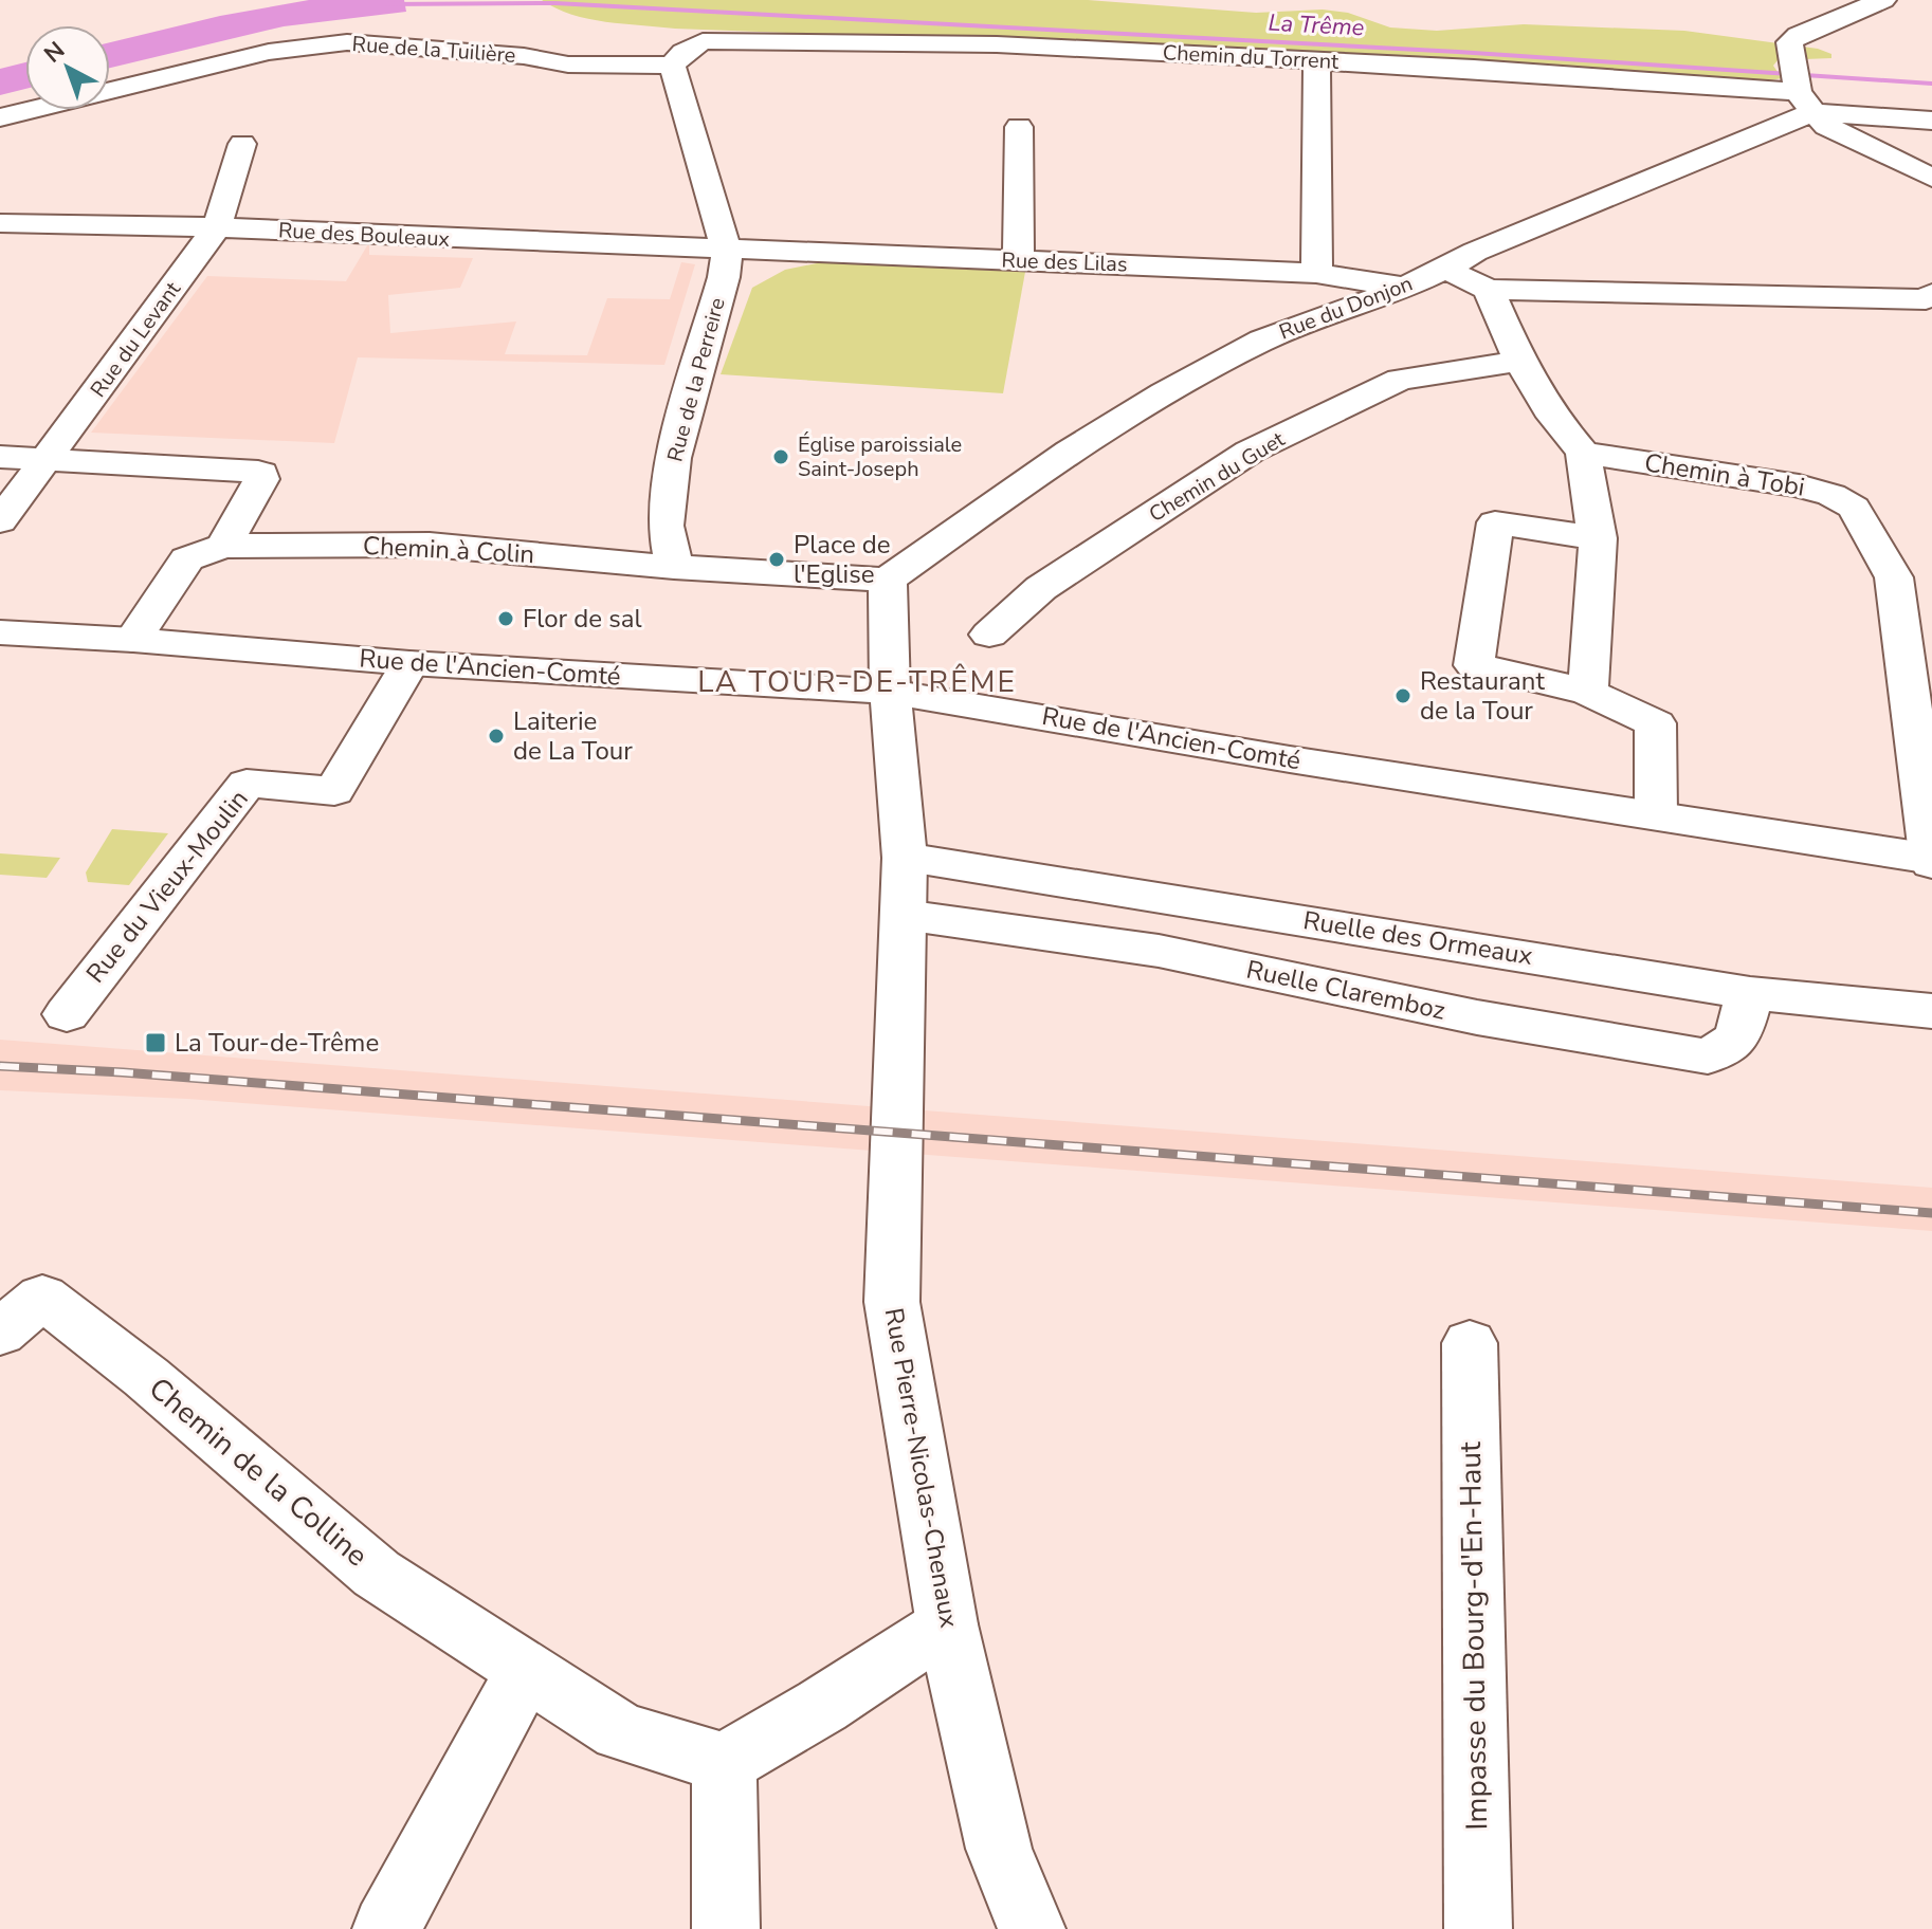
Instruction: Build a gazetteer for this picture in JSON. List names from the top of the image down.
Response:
{
  "streets": {
    "street": [
      "Rue de la Tuilière",
      "Chemin du Torrent",
      "Rue des Bouleaux",
      "Rue des Lilas",
      "Rue du Donjon",
      "Rue du Levant",
      "Rue de la Perreire",
      "Chemin à Tobi",
      "Chemin du Guet",
      "Chemin à Colin",
      "Rue de l'Ancien-Comté",
      "Rue du Vieux-Moulin",
      "Ruelle des Ormeaux",
      "Ruelle Claremboz",
      "Rue Pierre-Nicolas-Chenaux",
      "Chemin de la Colline",
      "Impasse du Bourg-d'En-Haut"
    ]
  },
  "crossings": [
    ["Rue de la Tuilière", "Chemin du Torrent"],
    ["Rue de la Tuilière", "Rue de la Perreire"],
    ["Chemin du Torrent", "Rue du Donjon"],
    ["Chemin du Torrent", "Rue de la Perreire"],
    ["Rue des Bouleaux", "Rue des Lilas"],
    ["Rue des Bouleaux", "Rue du Levant"],
    ["Rue des Bouleaux", "Rue de la Perreire"],
    ["Rue des Lilas", "Rue du Donjon"],
    ["Rue des Lilas", "Rue de la Perreire"],
    ["Rue de la Perreire", "Chemin à Colin"],
    ["Chemin à Tobi", "Rue de l'Ancien-Comté"],
    ["Rue de l'Ancien-Comté", "Rue du Vieux-Moulin"],
    ["Rue de l'Ancien-Comté", "Rue Pierre-Nicolas-Chenaux"],
    ["Ruelle des Ormeaux", "Ruelle Claremboz"],
    ["Ruelle des Ormeaux", "Rue Pierre-Nicolas-Chenaux"],
    ["Ruelle Claremboz", "Rue Pierre-Nicolas-Chenaux"]
  ],
  "districts": ["LA TOUR-DE-TRÊME"],
  "water": ["La Trême"],
  "places": {
    "other": [
      "Église paroissiale Saint-Joseph",
      "Place de l'Eglise",
      "Flor de sal",
      "Restaurant de la Tour",
      "Laiterie de La Tour"
    ],
    "transit": ["La Tour-de-Trême"]
  },
  "north": "top left"
}
